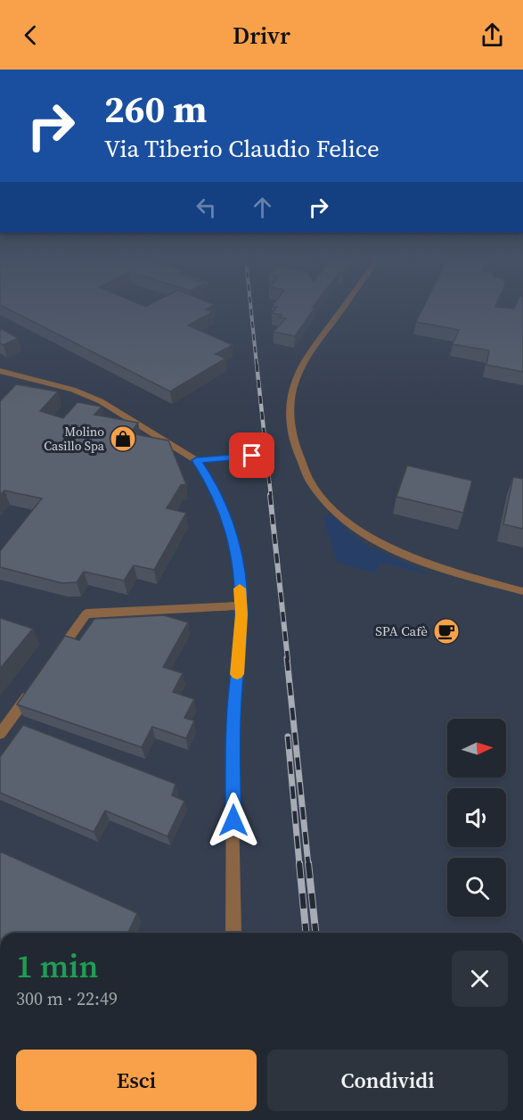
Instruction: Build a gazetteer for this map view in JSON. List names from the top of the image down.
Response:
{
  "places": {
    "shop": ["Molino Casillo Spa"],
    "cafe": ["SPA Cafè"]
  },
  "north": "right",
  "page": {
    "header": "Drivr",
    "turn": ["260 m", "Via Tiberio Claudio Felice"],
    "heading": ["1 min", "300 m · 22:49"],
    "buttons": ["Esci", "Condividi"]
  }
}
